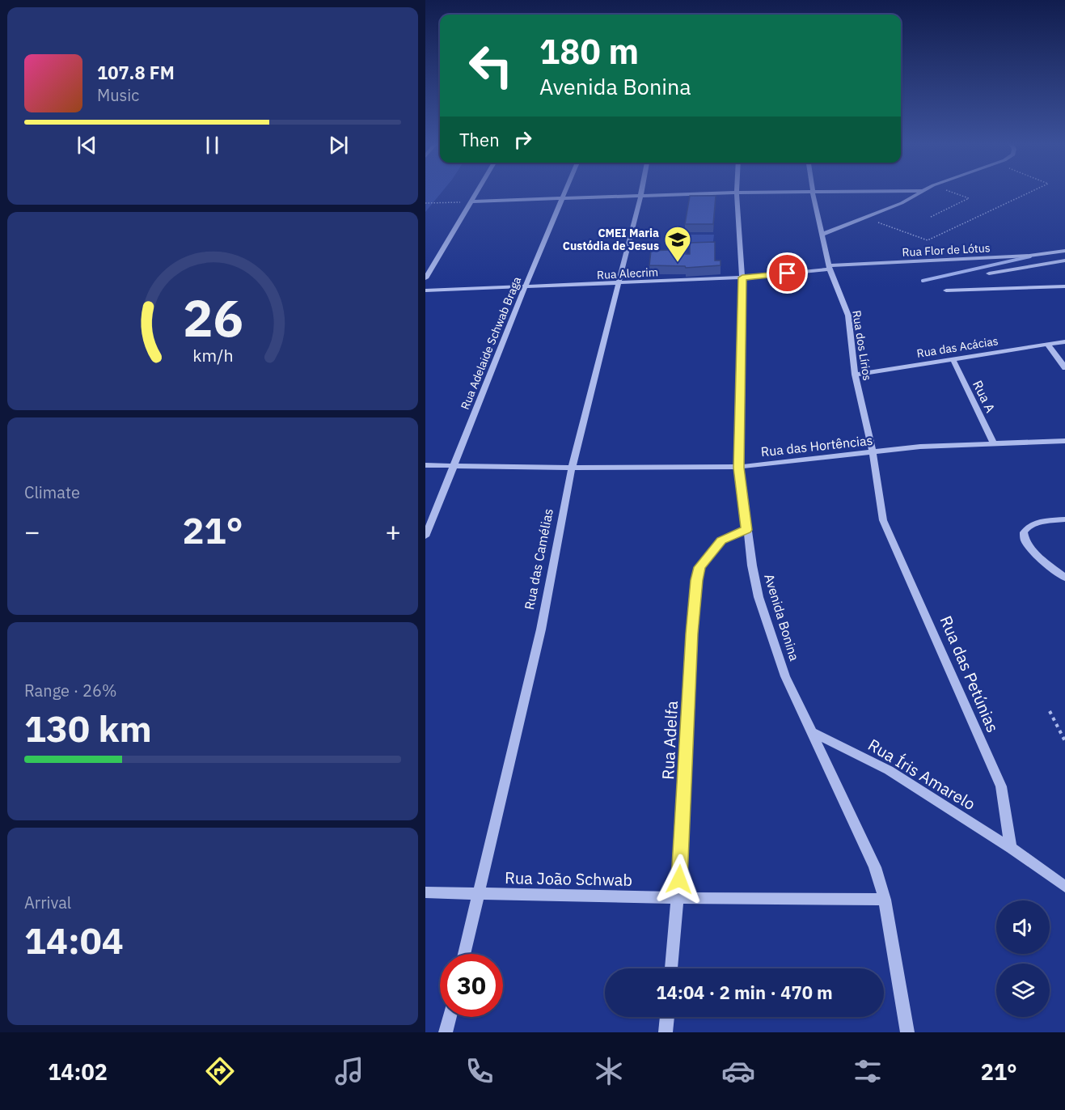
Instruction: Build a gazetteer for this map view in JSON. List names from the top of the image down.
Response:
{
  "streets": {
    "street": [
      "Rua Flor de Lótus",
      "Rua Alecrim",
      "Rua Adelaide Schwab Braga",
      "Rua dos Lírios",
      "Rua das Acácias",
      "Rua A",
      "Rua das Hortências",
      "Rua das Camélias",
      "Avenida Bonina",
      "Rua das Petúnias",
      "Rua Adelfa",
      "Rua Íris Amarelo",
      "Rua João Schwab"
    ]
  },
  "crossings": [
    ["Rua Flor de Lótus", "Rua Alecrim"],
    ["Rua Flor de Lótus", "Rua dos Lírios"],
    ["Rua Alecrim", "Rua Adelaide Schwab Braga"],
    ["Rua Alecrim", "Rua dos Lírios"],
    ["Rua Alecrim", "Rua das Camélias"],
    ["Rua Alecrim", "Avenida Bonina"],
    ["Rua Adelaide Schwab Braga", "Rua das Hortências"],
    ["Rua dos Lírios", "Rua das Acácias"],
    ["Rua dos Lírios", "Rua das Hortências"],
    ["Rua dos Lírios", "Rua das Petúnias"],
    ["Rua das Acácias", "Rua A"],
    ["Rua A", "Rua das Hortências"],
    ["Rua das Hortências", "Rua das Camélias"],
    ["Rua das Hortências", "Avenida Bonina"],
    ["Rua das Hortências", "Rua das Petúnias"],
    ["Rua das Camélias", "Rua João Schwab"],
    ["Avenida Bonina", "Rua Adelfa"],
    ["Avenida Bonina", "Rua Íris Amarelo"],
    ["Avenida Bonina", "Rua João Schwab"],
    ["Rua das Petúnias", "Rua Íris Amarelo"],
    ["Rua Adelfa", "Rua João Schwab"]
  ],
  "places": {
    "school or university": ["CMEI Maria Custódia de Jesus"]
  },
  "page": {
    "turn": ["180 m", "Avenida Bonina"],
    "song": ["107.8 FM", "Music"],
    "then": "Then",
    "tile": [
      "Climate",
      ["Range · 26%", "130 km"],
      ["Arrival", "14:04"]
    ],
    "heat": ["−", "21°", "+"],
    "limit": "30",
    "trip": "14:04 · 2 min · 470 m",
    "tabs": ["14:02", "21°"],
    "gauge": ["26", "km/h"]
  }
}
